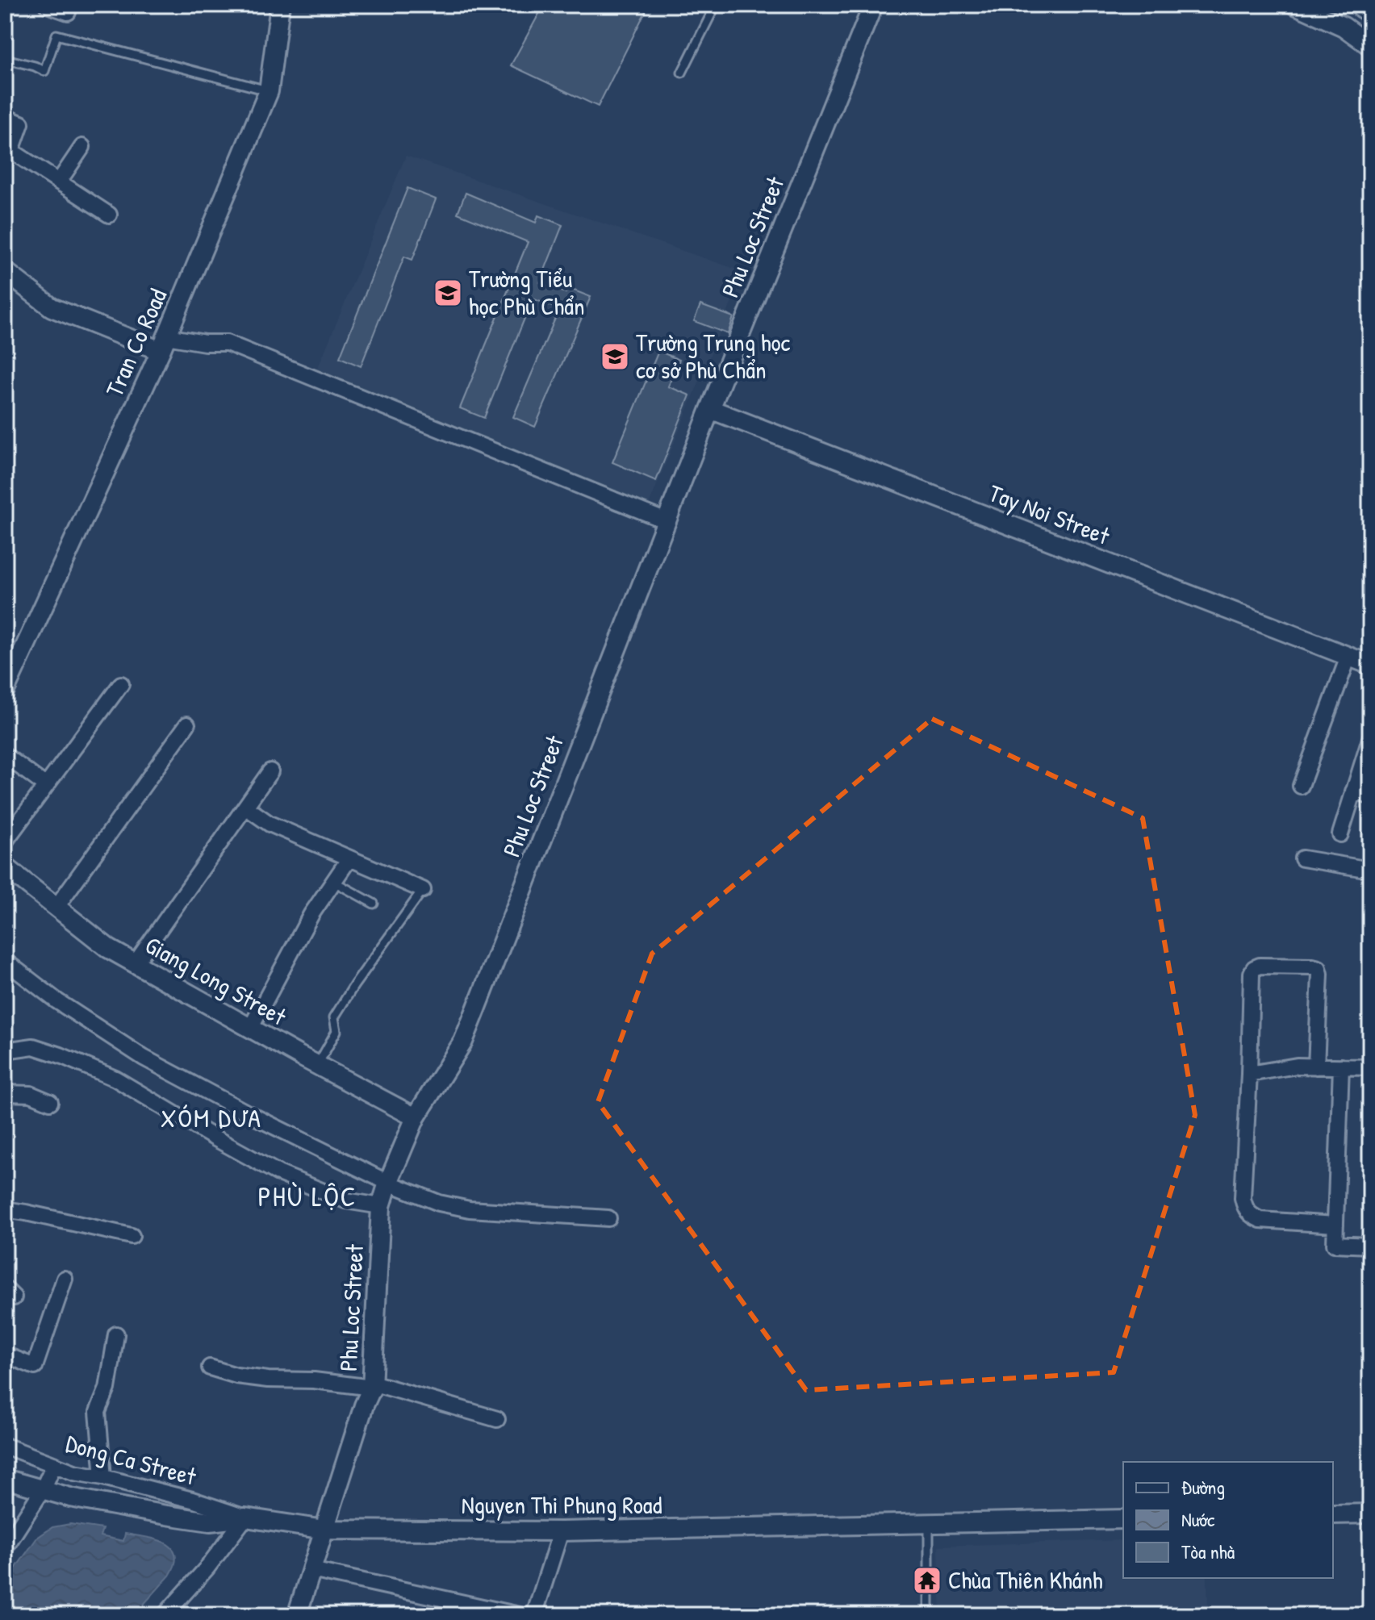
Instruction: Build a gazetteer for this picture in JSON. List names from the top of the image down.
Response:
{
  "streets": {
    "street": [
      "Phu Loc Street",
      "Tran Co Road",
      "Tay Noi Street",
      "Giang Long Street",
      "Dong Ca Street",
      "Nguyen Thi Phung Road"
    ]
  },
  "crossings": [
    ["Phu Loc Street", "Tay Noi Street"],
    ["Phu Loc Street", "Giang Long Street"],
    ["Phu Loc Street", "Nguyen Thi Phung Road"],
    ["Dong Ca Street", "Nguyen Thi Phung Road"]
  ],
  "districts": ["XÓM DƯA", "PHÙ LỘC"],
  "places": {
    "school or university": ["Trường Tiểu học Phù Chẩn", "Trường Trung học cơ sở Phù Chẩn"],
    "temple": ["Chùa Thiên Khánh"]
  },
  "legend": ["Đường", "Nước", "Tòa nhà"]
}
